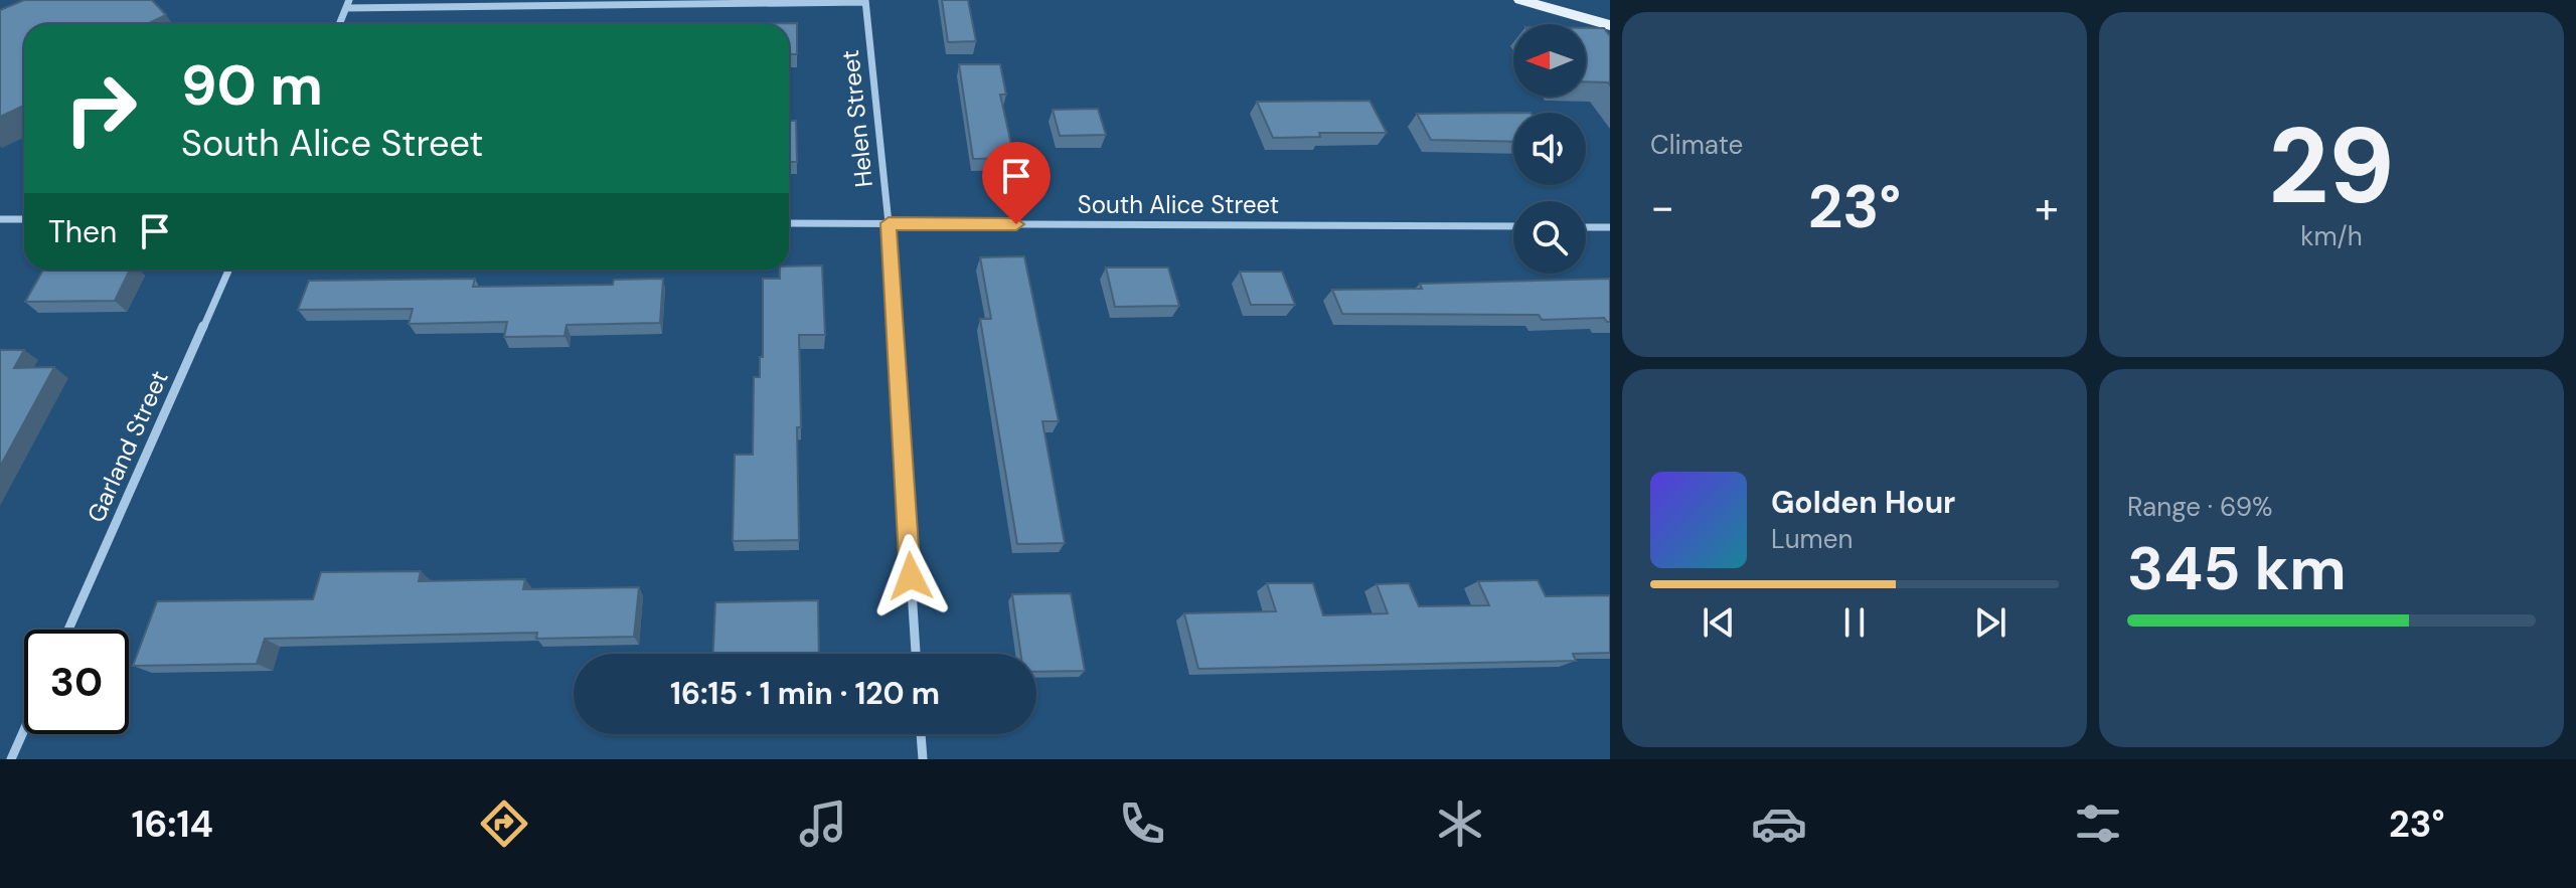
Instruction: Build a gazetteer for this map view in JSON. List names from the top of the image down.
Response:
{
  "streets": {
    "street": ["Helen Street", "South Alice Street", "Garland Street"]
  },
  "crossings": [
    ["Helen Street", "South Alice Street"]
  ],
  "north": "left",
  "page": {
    "tile": [
      "Climate",
      ["29", "km/h"],
      ["Range · 69%", "345 km"]
    ],
    "turn": ["90 m", "South Alice Street"],
    "heat": ["−", "23°", "+"],
    "then": "Then",
    "song": ["Golden Hour", "Lumen"],
    "limit": "30",
    "trip": "16:15 · 1 min · 120 m",
    "tabs": ["16:14", "23°"]
  }
}
